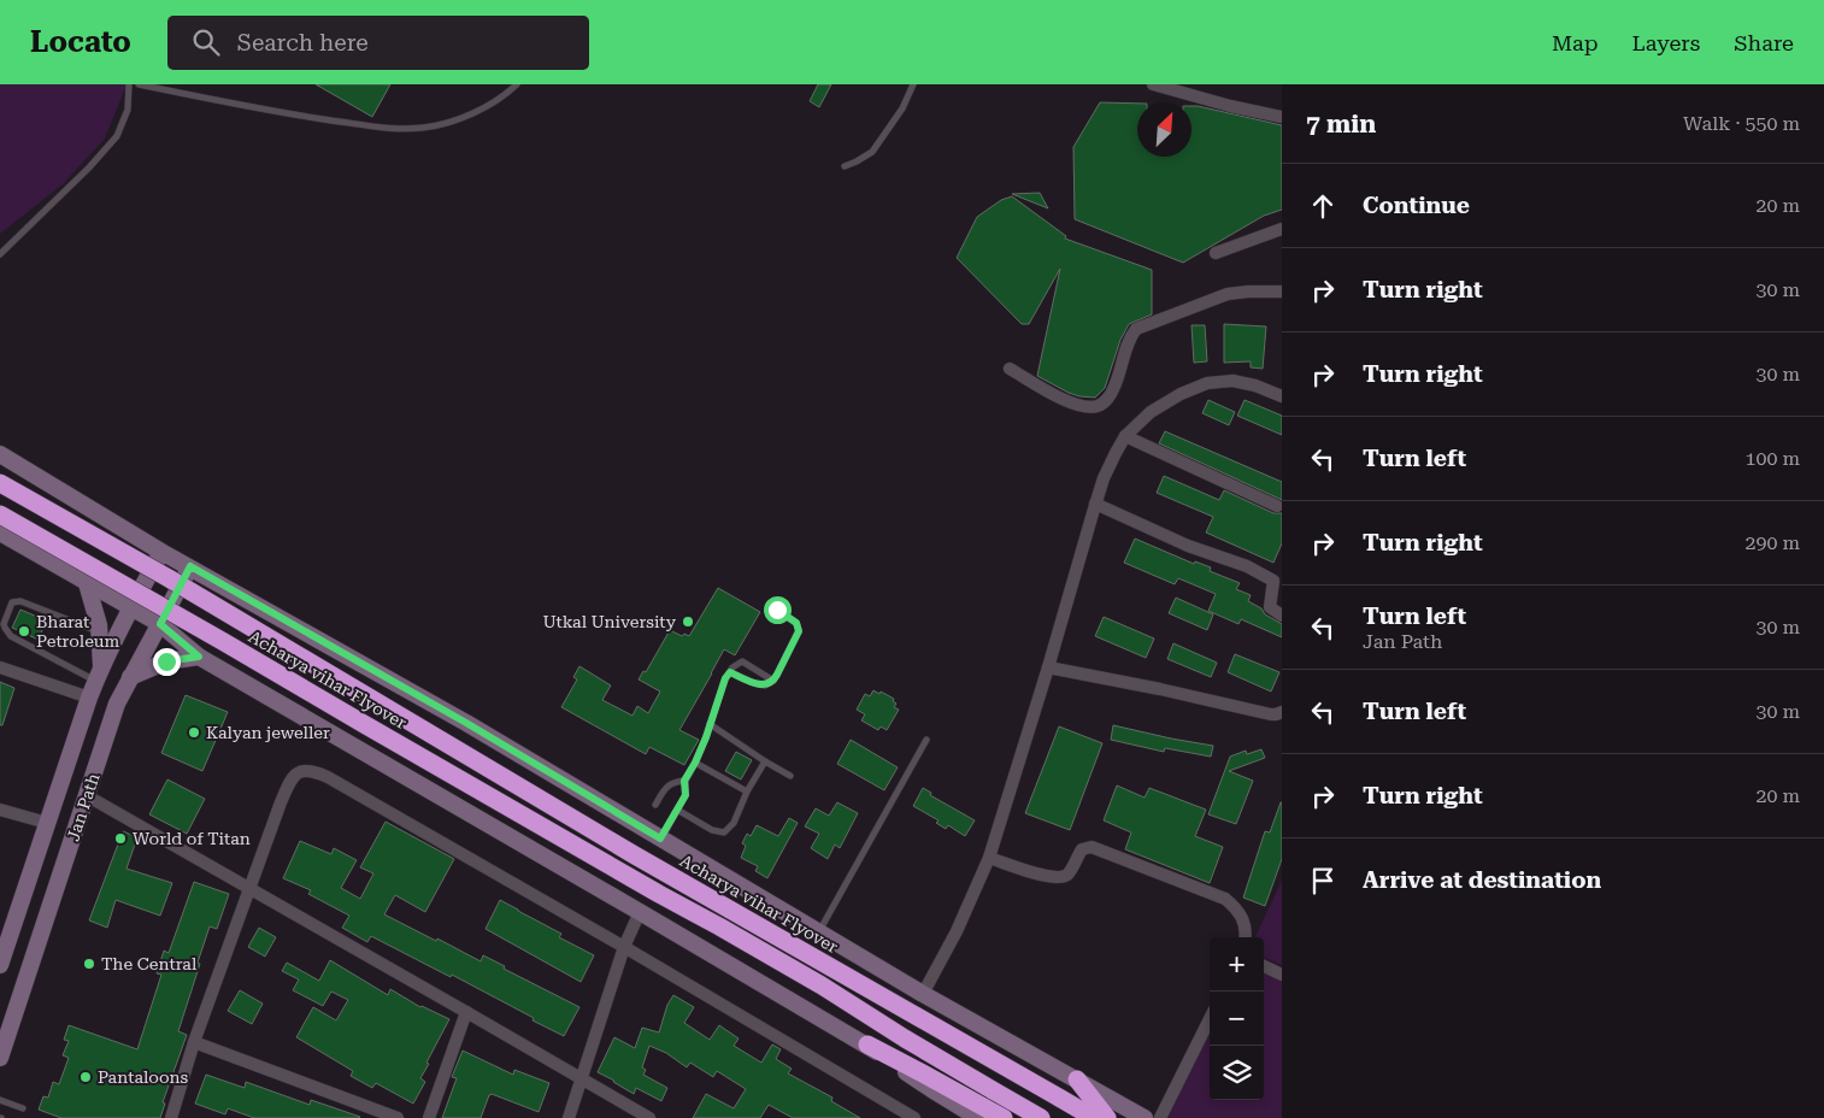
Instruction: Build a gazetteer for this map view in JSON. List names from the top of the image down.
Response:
{
  "streets": {
    "highway": ["Acharya vihar Flyover"],
    "street": ["Jan Path"]
  },
  "places": [
    "Utkal University",
    "Bharat Petroleum",
    "Kalyan jeweller",
    "World of Titan",
    "The Central",
    "Pantaloons"
  ],
  "north": "top right",
  "page": {
    "header": "Locato",
    "search": "Search here",
    "nav": ["Map", "Layers", "Share"],
    "heading": ["7 min", "Walk · 550 m"],
    "list": [
      ["Continue", "20 m"],
      ["Turn right", "30 m"],
      ["Turn right", "30 m"],
      ["Turn left", "100 m"],
      ["Turn right", "290 m"],
      ["Turn left", "Jan Path", "30 m"],
      ["Turn left", "30 m"],
      ["Turn right", "20 m"],
      "Arrive at destination"
    ],
    "map_buttons": ["+", "−"]
  }
}
